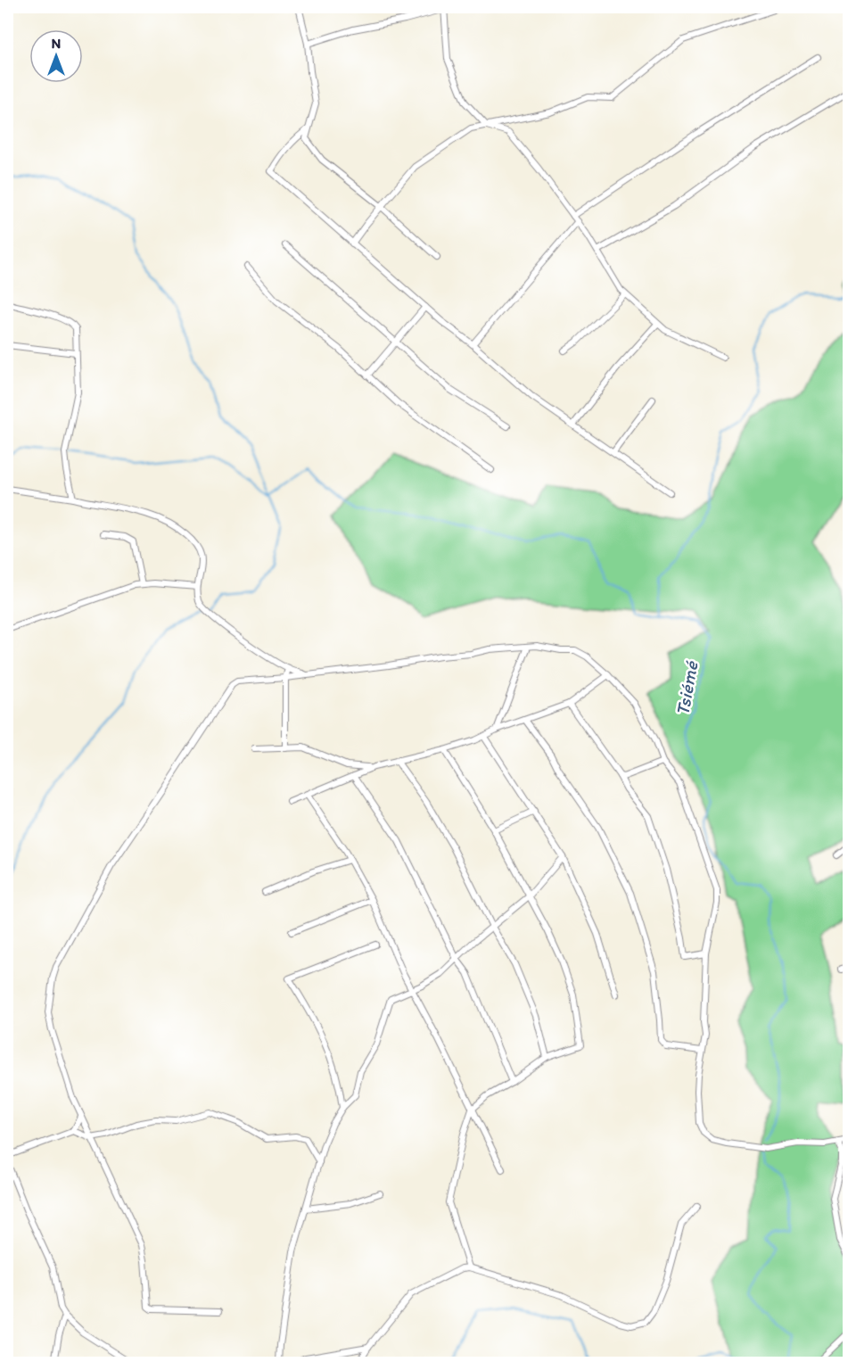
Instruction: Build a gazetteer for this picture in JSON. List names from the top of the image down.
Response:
{
  "water": ["Tsiémé"],
  "north": "top"
}
